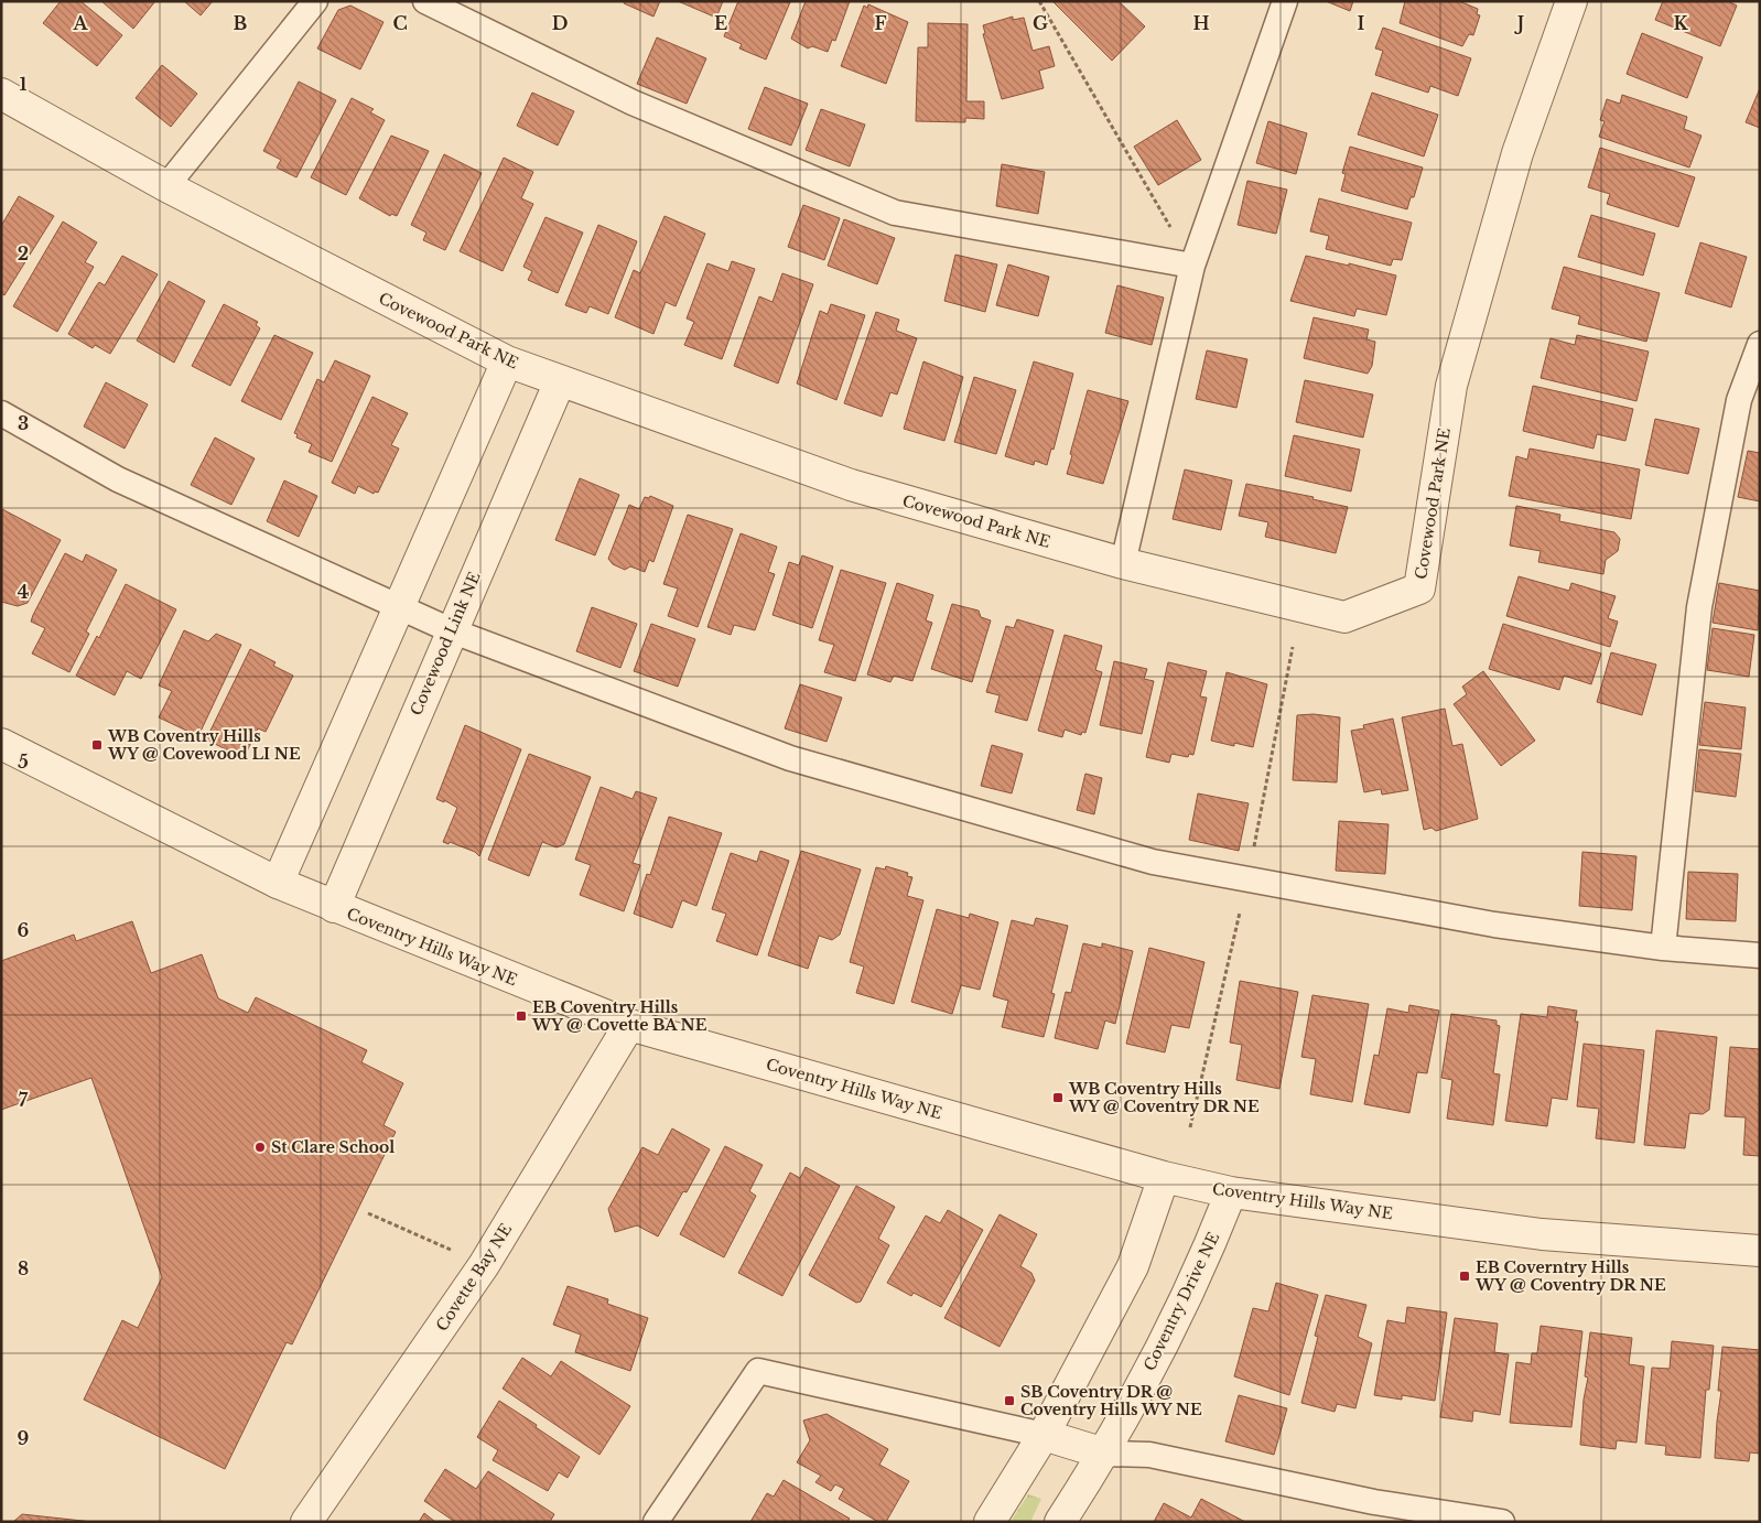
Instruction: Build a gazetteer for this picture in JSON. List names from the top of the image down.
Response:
{
  "streets": {
    "street": [
      "Covewood Park NE",
      "Covewood Link NE",
      "Coventry Hills Way NE",
      "Covette Bay NE",
      "Coventry Drive NE"
    ]
  },
  "crossings": [
    ["Covewood Park NE", "Covewood Link NE"],
    ["Covewood Link NE", "Coventry Hills Way NE"],
    ["Coventry Hills Way NE", "Covette Bay NE"],
    ["Coventry Hills Way NE", "Coventry Drive NE"]
  ],
  "places": {
    "transit": [
      "WB Coventry Hills WY @ Covewood LI NE",
      "EB Coventry Hills WY @ Covette BA NE",
      "WB Coventry Hills WY @ Coventry DR NE",
      "EB Coverntry Hills WY @ Coventry DR NE",
      "SB Coventry DR @ Coventry Hills WY NE"
    ],
    "other": ["St Clare School"]
  },
  "grid": {
    "columns": [
      "A",
      "B",
      "C",
      "D",
      "E",
      "F",
      "G",
      "H",
      "I",
      "J",
      "K"
    ],
    "rows": [
      "1",
      "2",
      "3",
      "4",
      "5",
      "6",
      "7",
      "8",
      "9"
    ]
  }
}
